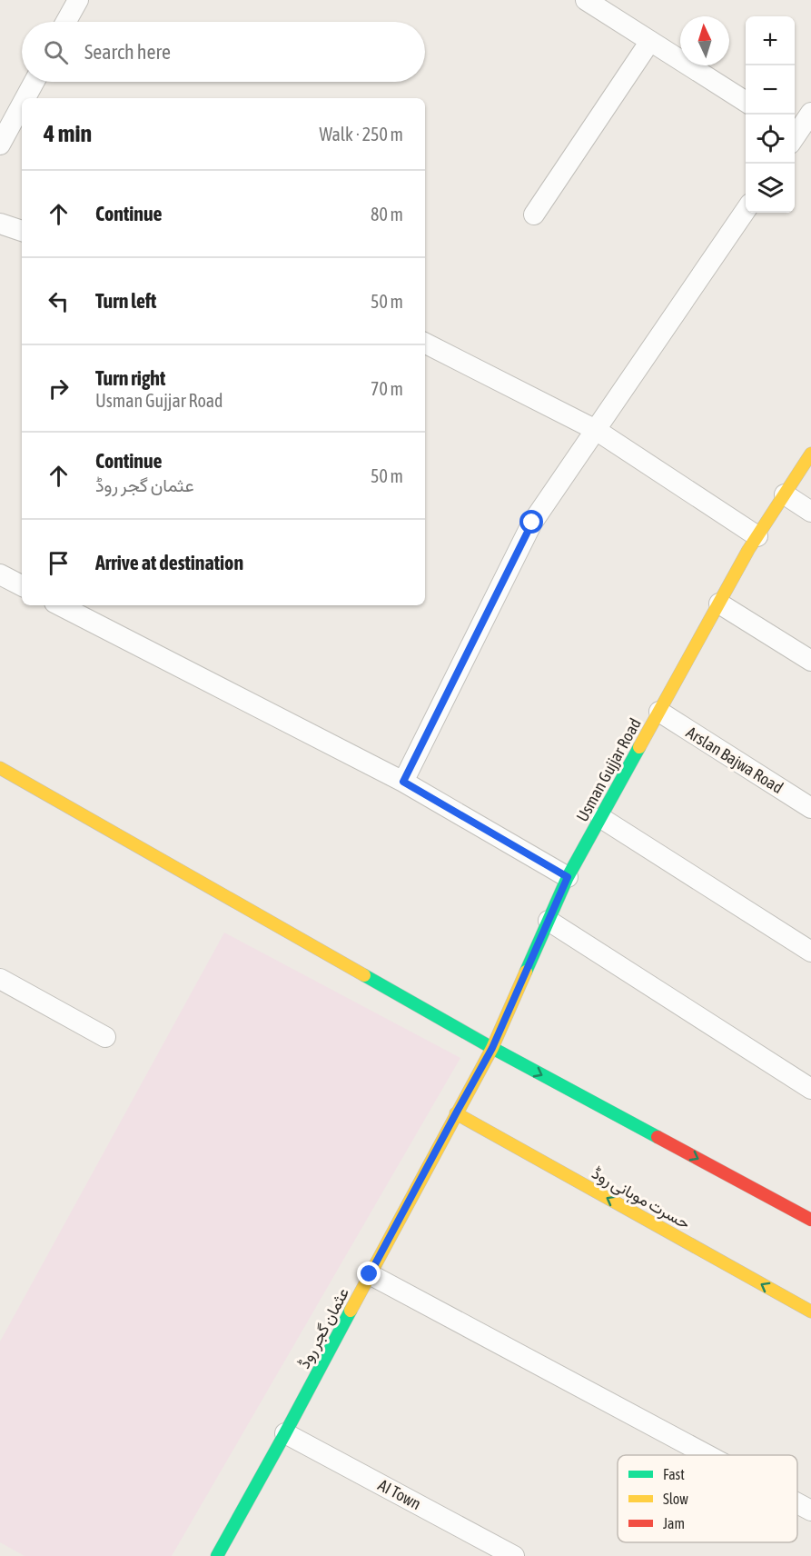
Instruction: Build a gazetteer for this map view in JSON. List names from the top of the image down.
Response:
{
  "streets": {
    "street": [
      "Arslan Bajwa Road",
      "Usman Gujjar Road",
      "حسرت موہانی روڈ",
      "عثمان گجر روڈ",
      "AI Town"
    ]
  },
  "crossings": [
    ["Arslan Bajwa Road", "Usman Gujjar Road"],
    ["Usman Gujjar Road", "حسرت موہانی روڈ"],
    ["Usman Gujjar Road", "عثمان گجر روڈ"],
    ["حسرت موہانی روڈ", "عثمان گجر روڈ"],
    ["عثمان گجر روڈ", "AI Town"]
  ],
  "legend": ["Fast", "Slow", "Jam"],
  "north": "top",
  "page": {
    "map_buttons": ["+", "−"],
    "search": "Search here",
    "heading": ["4 min", "Walk · 250 m"],
    "list": [
      ["Continue", "80 m"],
      ["Turn left", "50 m"],
      ["Turn right", "Usman Gujjar Road", "70 m"],
      ["Continue", "عثمان گجر روڈ", "50 m"],
      "Arrive at destination"
    ]
  }
}
